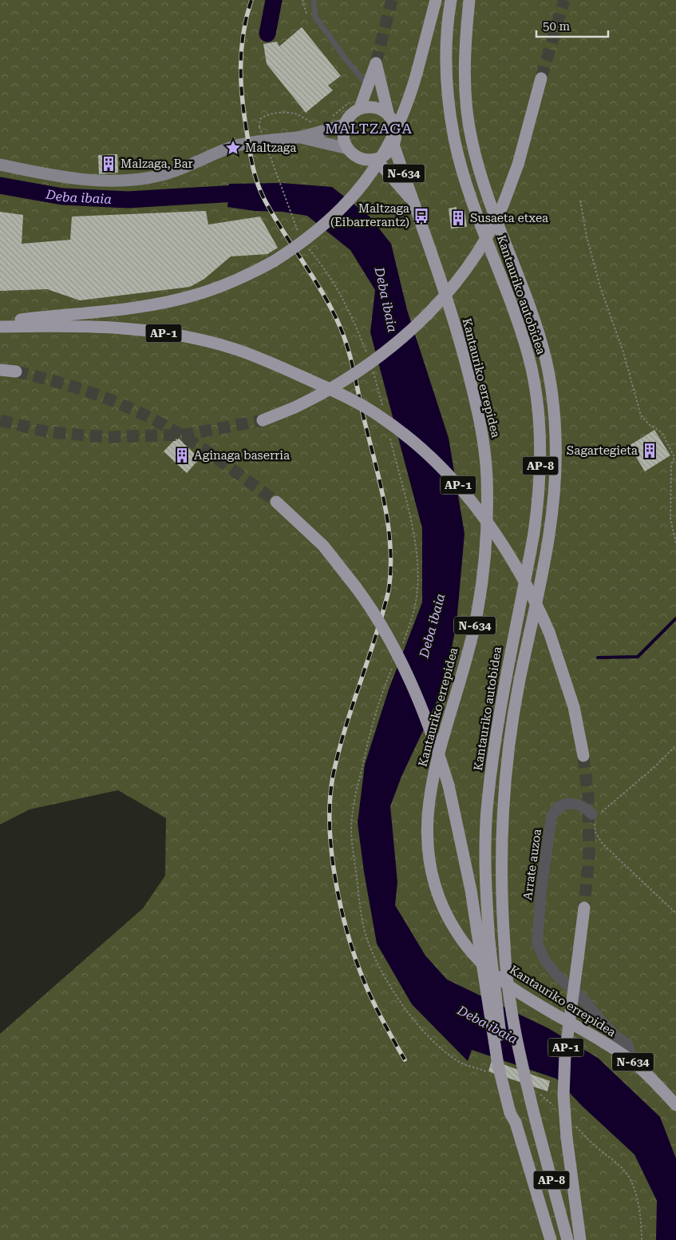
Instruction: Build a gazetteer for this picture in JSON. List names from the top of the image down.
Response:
{
  "streets": {
    "highway": [
      "N-634",
      "Kantauriko autobidea",
      "AP-1",
      "Kantauriko errepidea",
      "AP-8"
    ],
    "street": ["Arrate auzoa"]
  },
  "crossings": [
    ["N-634", "Kantauriko errepidea"],
    ["Kantauriko errepidea", "Arrate auzoa"]
  ],
  "districts": ["MALTZAGA"],
  "water": ["Deba ibaia"],
  "places": {
    "place": ["Maltzaga"],
    "building": [
      "Malzaga, Bar",
      "Susaeta etxea",
      "Sagartegieta",
      "Aginaga baserria"
    ],
    "bus stop": ["Maltzaga (Eibarrerantz)"]
  },
  "scale_bar": "50 m"
}
